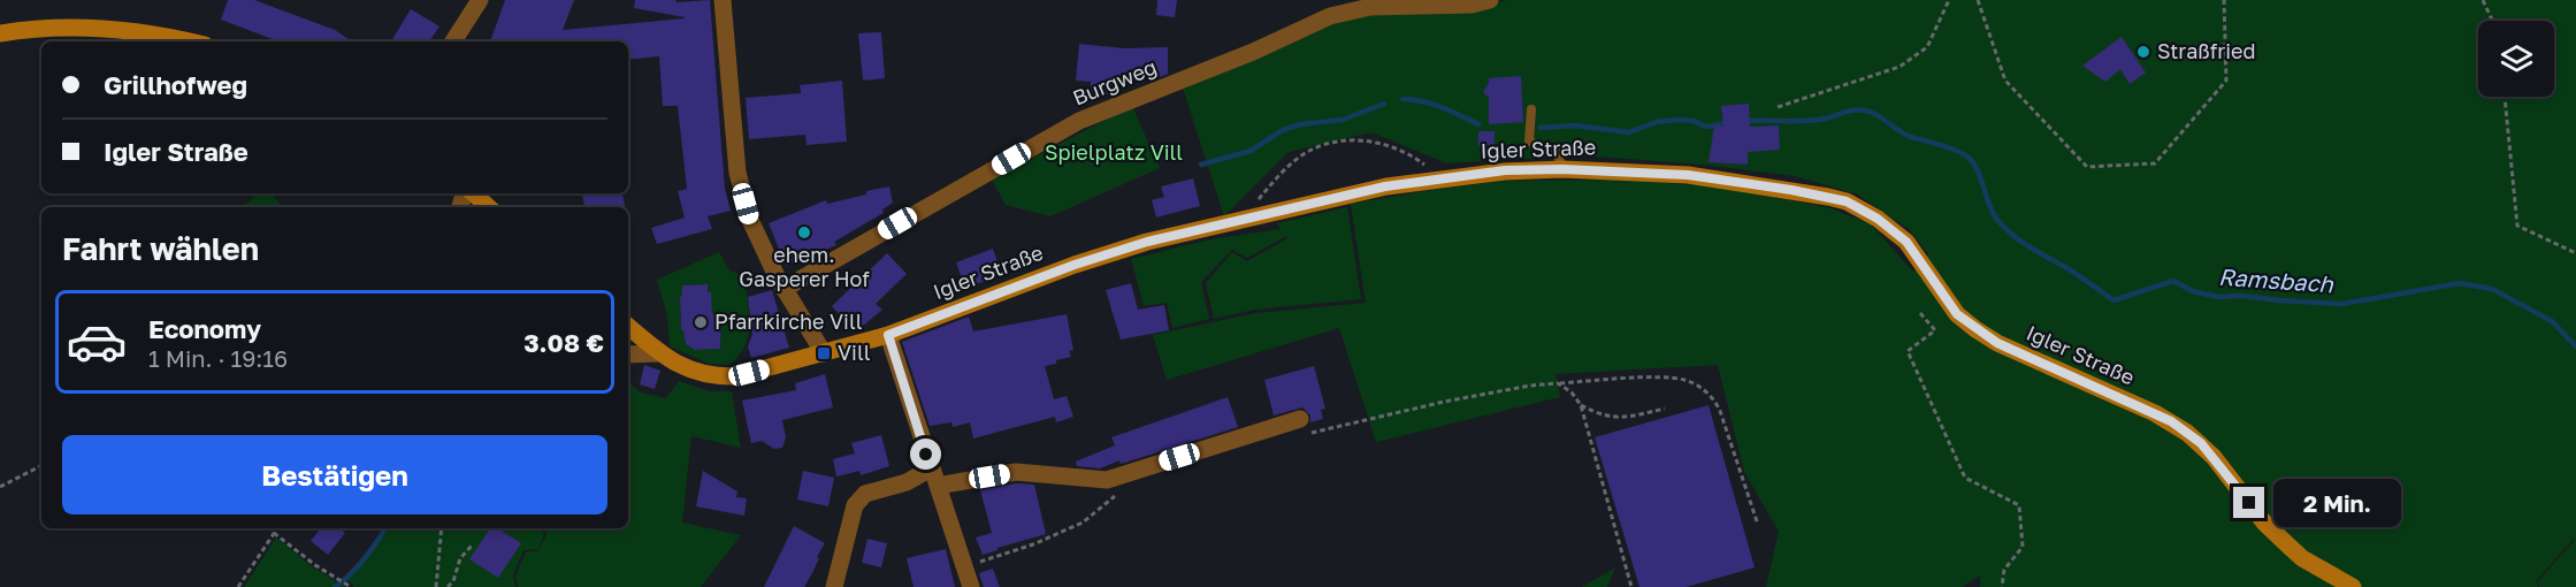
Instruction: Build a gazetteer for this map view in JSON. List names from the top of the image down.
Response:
{
  "streets": {
    "main road": ["Igler Straße"],
    "street": ["Burgweg"]
  },
  "water": ["Ramsbach"],
  "parks": ["Spielplatz Vill"],
  "places": {
    "other": ["Straßfried", "ehem. Gasperer Hof", "Pfarrkirche Vill"],
    "transit": ["Vill"]
  },
  "page": {
    "banner": ["Grillhofweg", "Igler Straße"],
    "heading": "Fahrt wählen",
    "list": [
      {
        "name": "Economy",
        "note": "1 Min. · 19:16",
        "value": "3.08 €"
      }
    ],
    "buttons": "Bestätigen",
    "bubble": "2 Min."
  }
}
